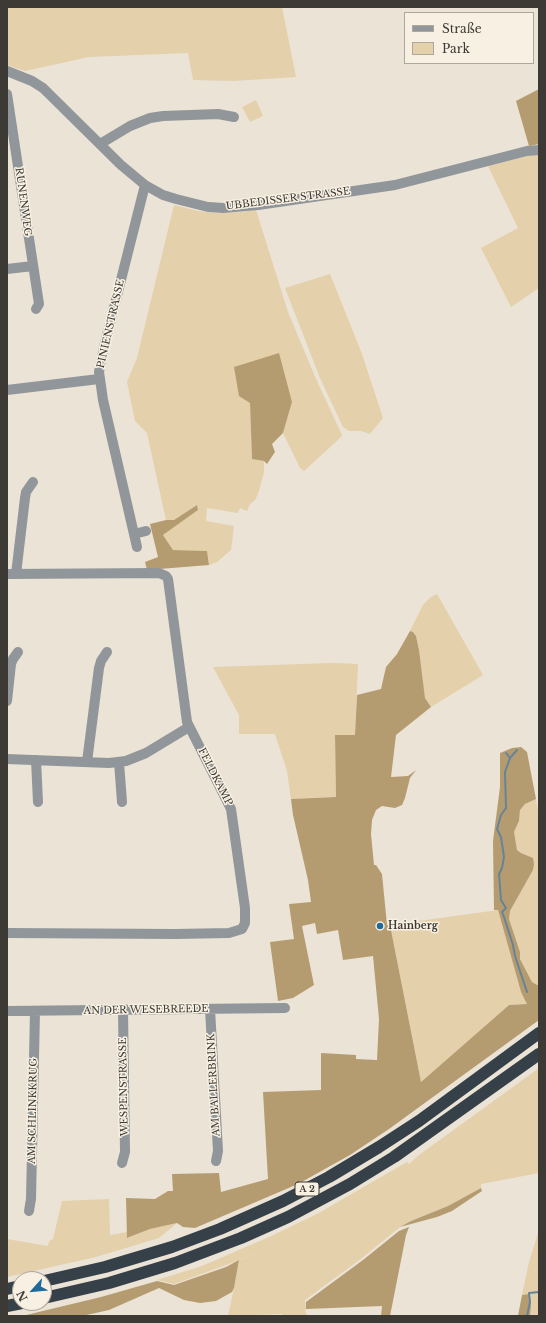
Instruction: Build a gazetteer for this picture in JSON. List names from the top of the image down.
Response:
{
  "streets": {
    "highway": ["A 2"],
    "street": [
      "UBBEDISSER STRASSE",
      "RUNENWEG",
      "PINIENSTRASSE",
      "FELDKAMP",
      "AN DER WESEBREEDE",
      "AM BALLERBRINK",
      "WESPENSTRASSE",
      "AM SCHLINKKRUG"
    ]
  },
  "crossings": [
    ["UBBEDISSER STRASSE", "PINIENSTRASSE"],
    ["AN DER WESEBREEDE", "AM BALLERBRINK"],
    ["AN DER WESEBREEDE", "WESPENSTRASSE"],
    ["AN DER WESEBREEDE", "AM SCHLINKKRUG"]
  ],
  "places": ["Hainberg"],
  "legend": ["Straße", "Park"],
  "north": "bottom left"
}
